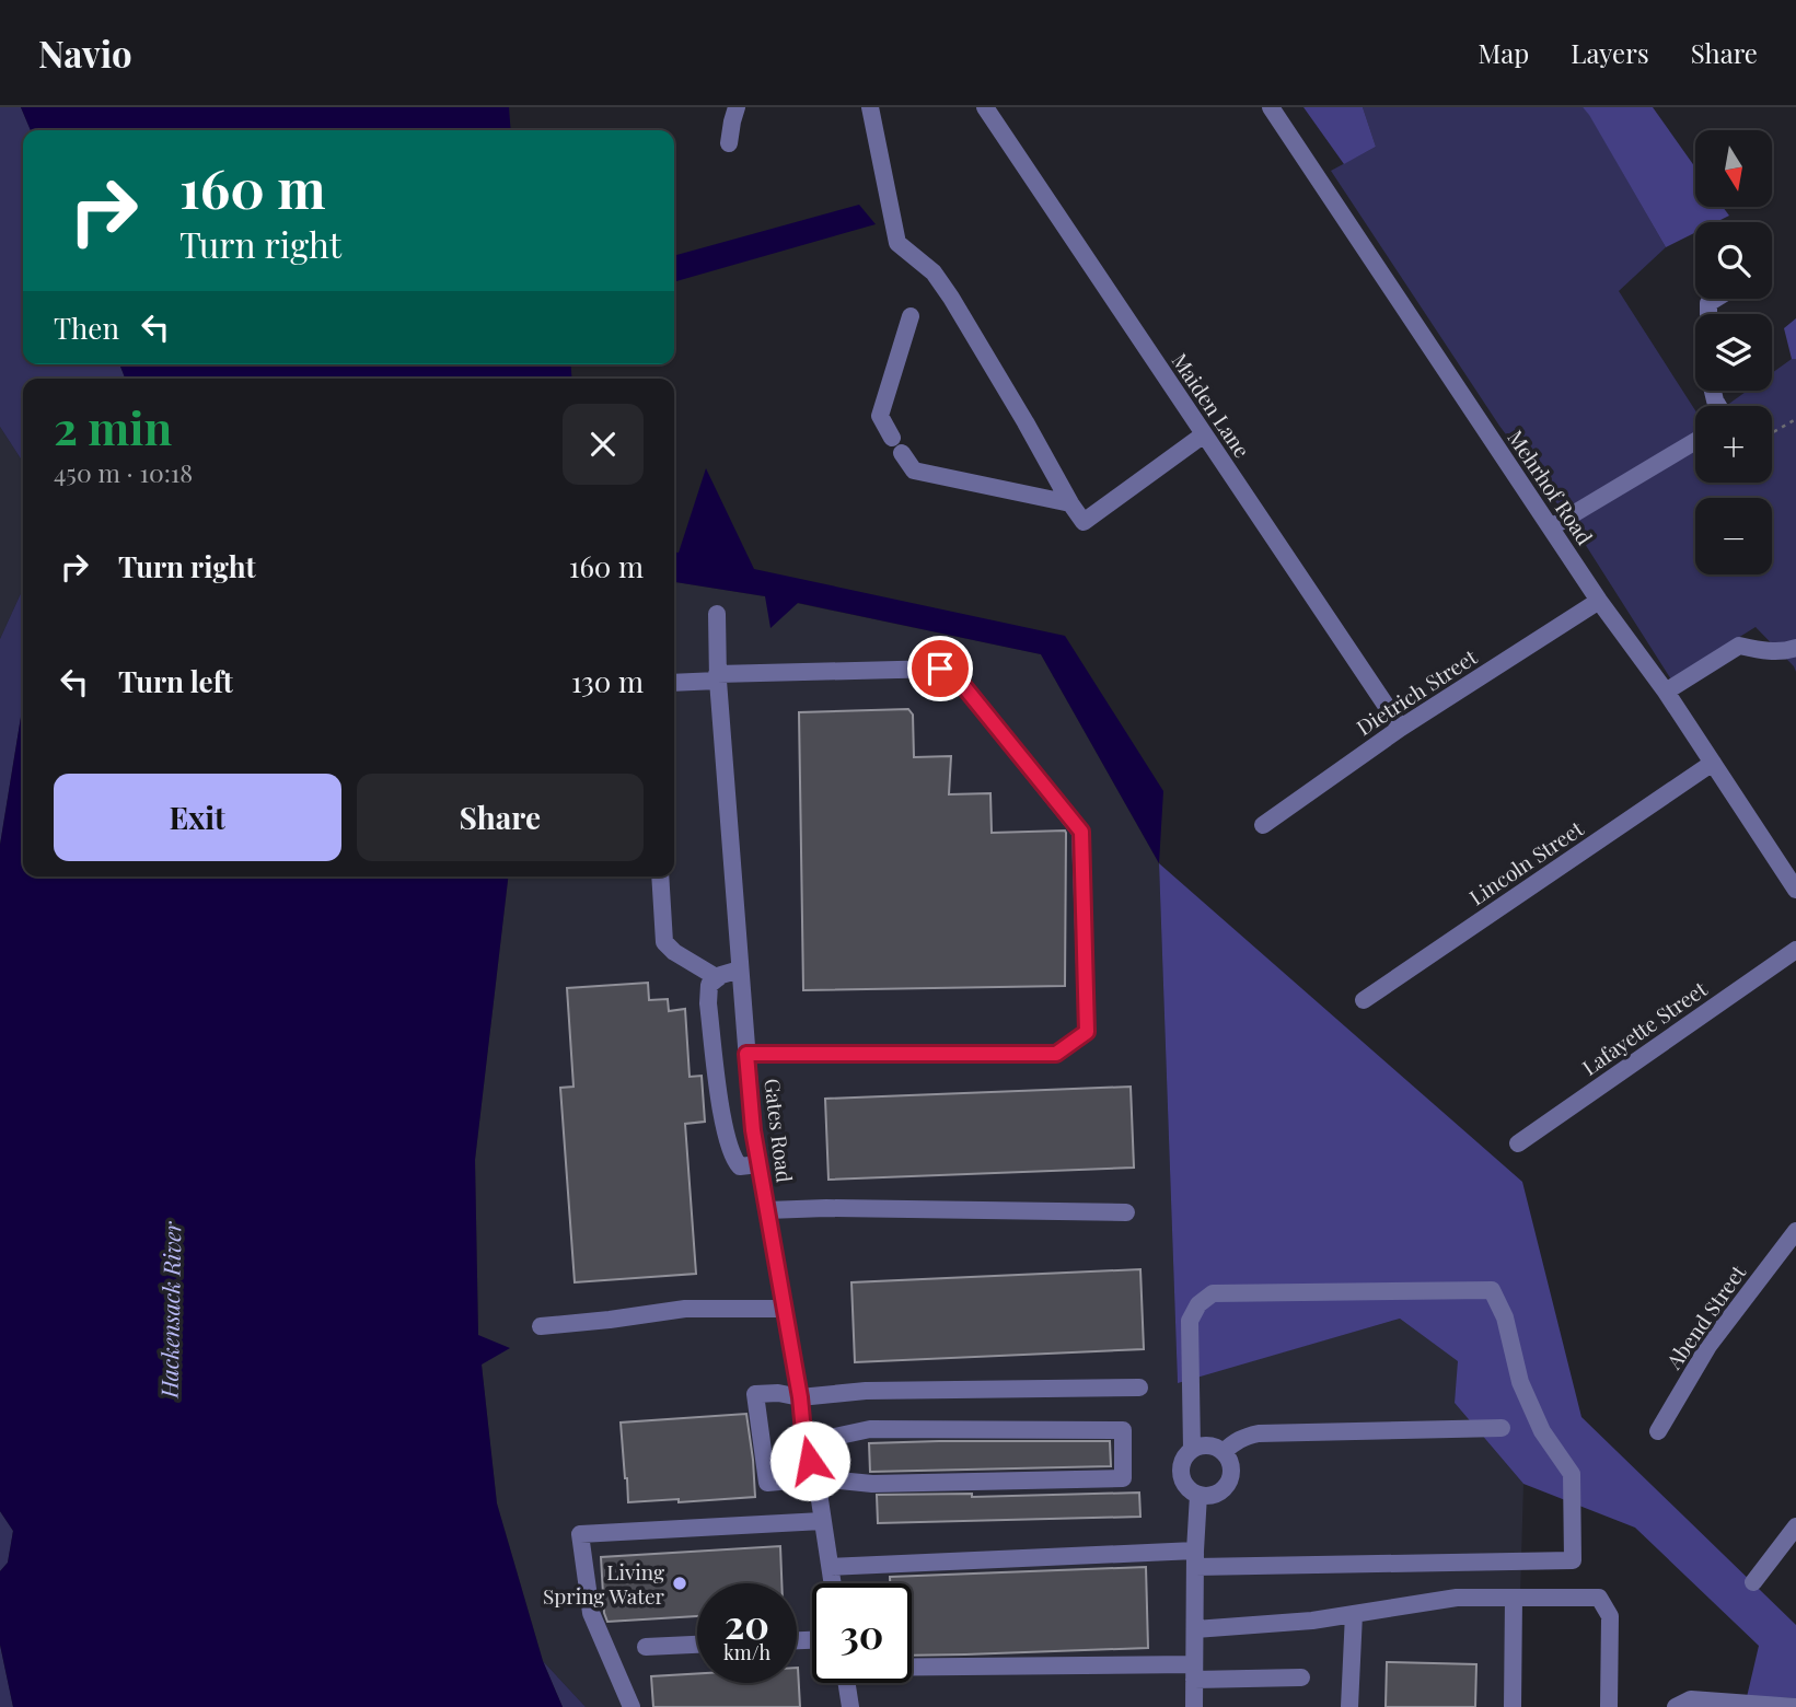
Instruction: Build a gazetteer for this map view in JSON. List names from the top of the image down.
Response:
{
  "streets": {
    "street": [
      "Maiden Lane",
      "Mehrhof Road",
      "Dietrich Street",
      "Lincoln Street",
      "Lafayette Street",
      "Gates Road",
      "Abend Street"
    ]
  },
  "crossings": [
    ["Maiden Lane", "Dietrich Street"],
    ["Mehrhof Road", "Dietrich Street"],
    ["Mehrhof Road", "Lincoln Street"]
  ],
  "water": ["Hackensack River"],
  "places": ["Living Spring Water"],
  "north": "bottom",
  "page": {
    "header": "Navio",
    "nav": ["Map", "Layers", "Share"],
    "map_buttons": ["+", "−"],
    "turn": ["160 m", "Turn right"],
    "then": "Then",
    "heading": ["2 min", "450 m · 10:18"],
    "list": [
      {
        "name": "Turn right",
        "value": "160 m"
      },
      {
        "name": "Turn left",
        "value": "130 m"
      }
    ],
    "buttons": ["Exit", "Share"],
    "speed": "20 km/h",
    "limit": "30"
  }
}
